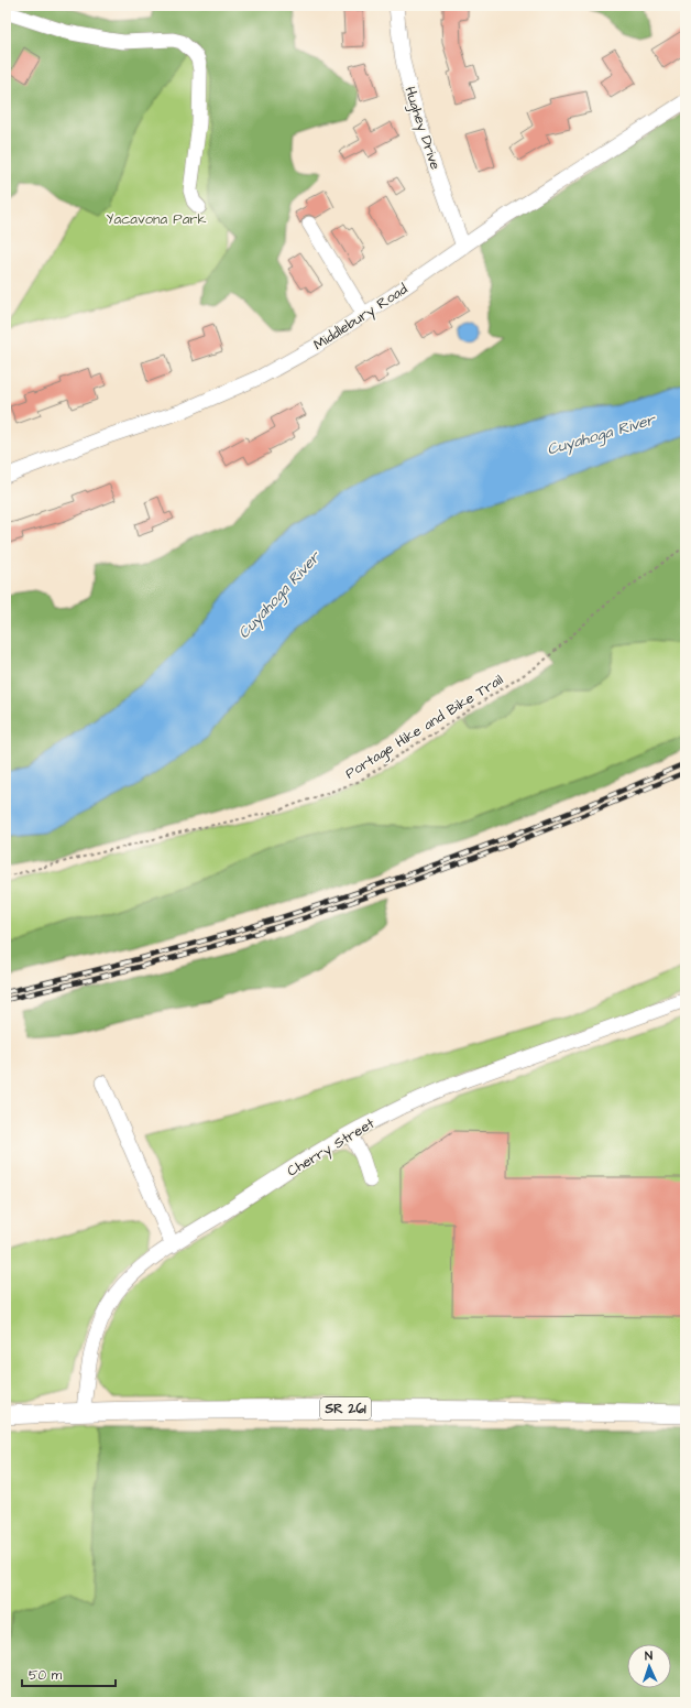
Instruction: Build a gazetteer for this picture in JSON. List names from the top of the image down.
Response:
{
  "streets": {
    "main road": ["SR 261"],
    "street": ["Hughey Drive", "Middlebury Road", "Cherry Street"],
    "path": ["Portage Hike and Bike Trail"]
  },
  "crossings": [
    ["Hughey Drive", "Middlebury Road"],
    ["Cherry Street", "SR 261"]
  ],
  "water": ["Cuyahoga River"],
  "parks": ["Yacavona Park"],
  "scale_bar": "50 m",
  "north": "top"
}
